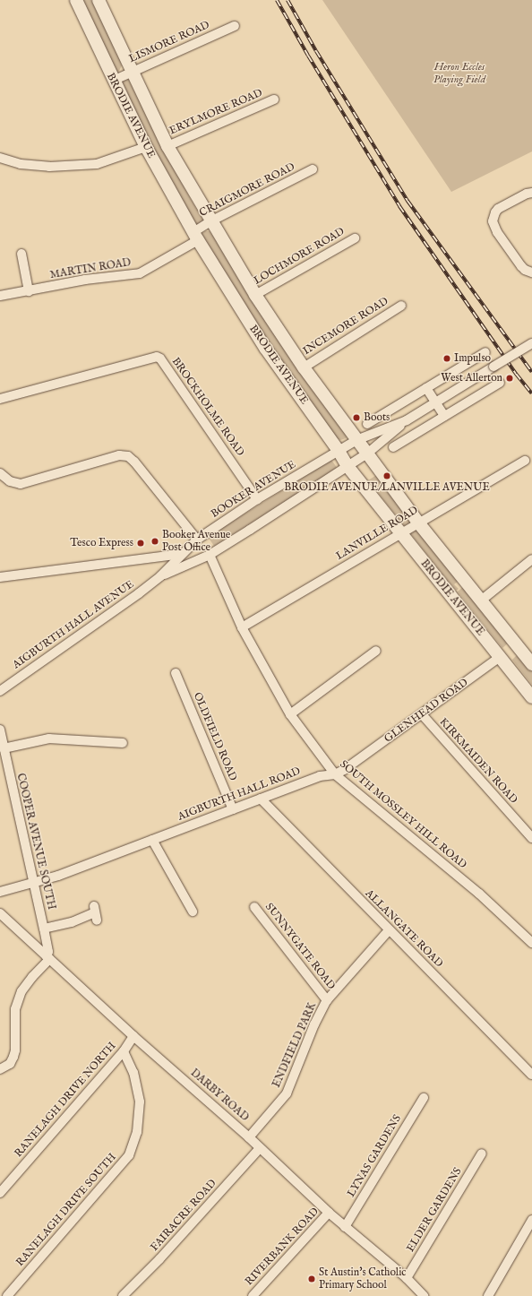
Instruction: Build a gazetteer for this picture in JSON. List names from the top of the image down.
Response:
{
  "streets": {
    "street": [
      "LISMORE ROAD",
      "ERYLMORE ROAD",
      "BRODIE AVENUE",
      "CRAIGMORE ROAD",
      "LOCHMORE ROAD",
      "MARTIN ROAD",
      "INCEMORE ROAD",
      "BROCKHOLME ROAD",
      "BOOKER AVENUE",
      "LANVILLE ROAD",
      "AIGBURTH HALL AVENUE",
      "GLENHEAD ROAD",
      "OLDFIELD ROAD",
      "KIRKMAIDEN ROAD",
      "AIGBURTH HALL ROAD",
      "SOUTH MOSSLEY HILL ROAD",
      "COOPER AVENUE SOUTH",
      "ALLANGATE ROAD",
      "SUNNYGATE ROAD",
      "ENDFIELD PARK",
      "DARBY ROAD",
      "RANELAGH DRIVE NORTH",
      "LYNAS GARDENS",
      "RANELAGH DRIVE SOUTH",
      "ELDER GARDENS",
      "FAIRACRE ROAD",
      "RIVERBANK ROAD"
    ]
  },
  "crossings": [
    ["LISMORE ROAD", "BRODIE AVENUE"],
    ["ERYLMORE ROAD", "BRODIE AVENUE"],
    ["BRODIE AVENUE", "CRAIGMORE ROAD"],
    ["BRODIE AVENUE", "LOCHMORE ROAD"],
    ["BRODIE AVENUE", "MARTIN ROAD"],
    ["BRODIE AVENUE", "INCEMORE ROAD"],
    ["BRODIE AVENUE", "BOOKER AVENUE"],
    ["BRODIE AVENUE", "LANVILLE ROAD"],
    ["BRODIE AVENUE", "GLENHEAD ROAD"],
    ["CRAIGMORE ROAD", "MARTIN ROAD"],
    ["BROCKHOLME ROAD", "BOOKER AVENUE"],
    ["BOOKER AVENUE", "AIGBURTH HALL AVENUE"],
    ["BOOKER AVENUE", "SOUTH MOSSLEY HILL ROAD"],
    ["LANVILLE ROAD", "SOUTH MOSSLEY HILL ROAD"],
    ["GLENHEAD ROAD", "KIRKMAIDEN ROAD"],
    ["GLENHEAD ROAD", "AIGBURTH HALL ROAD"],
    ["GLENHEAD ROAD", "SOUTH MOSSLEY HILL ROAD"],
    ["OLDFIELD ROAD", "AIGBURTH HALL ROAD"],
    ["AIGBURTH HALL ROAD", "SOUTH MOSSLEY HILL ROAD"],
    ["AIGBURTH HALL ROAD", "COOPER AVENUE SOUTH"],
    ["AIGBURTH HALL ROAD", "ALLANGATE ROAD"],
    ["COOPER AVENUE SOUTH", "DARBY ROAD"],
    ["ALLANGATE ROAD", "ENDFIELD PARK"],
    ["SUNNYGATE ROAD", "ENDFIELD PARK"],
    ["ENDFIELD PARK", "DARBY ROAD"],
    ["DARBY ROAD", "RANELAGH DRIVE NORTH"],
    ["DARBY ROAD", "LYNAS GARDENS"],
    ["DARBY ROAD", "ELDER GARDENS"],
    ["DARBY ROAD", "FAIRACRE ROAD"],
    ["DARBY ROAD", "RIVERBANK ROAD"],
    ["RANELAGH DRIVE NORTH", "RANELAGH DRIVE SOUTH"]
  ],
  "parks": ["Heron Eccles Playing Field"],
  "places": [
    "Impulso",
    "West Allerton",
    "Boots",
    "BRODIE AVENUE/LANVILLE AVENUE",
    "Booker Avenue Post Office",
    "Tesco Express",
    "St Austin's Catholic Primary School"
  ]
}
